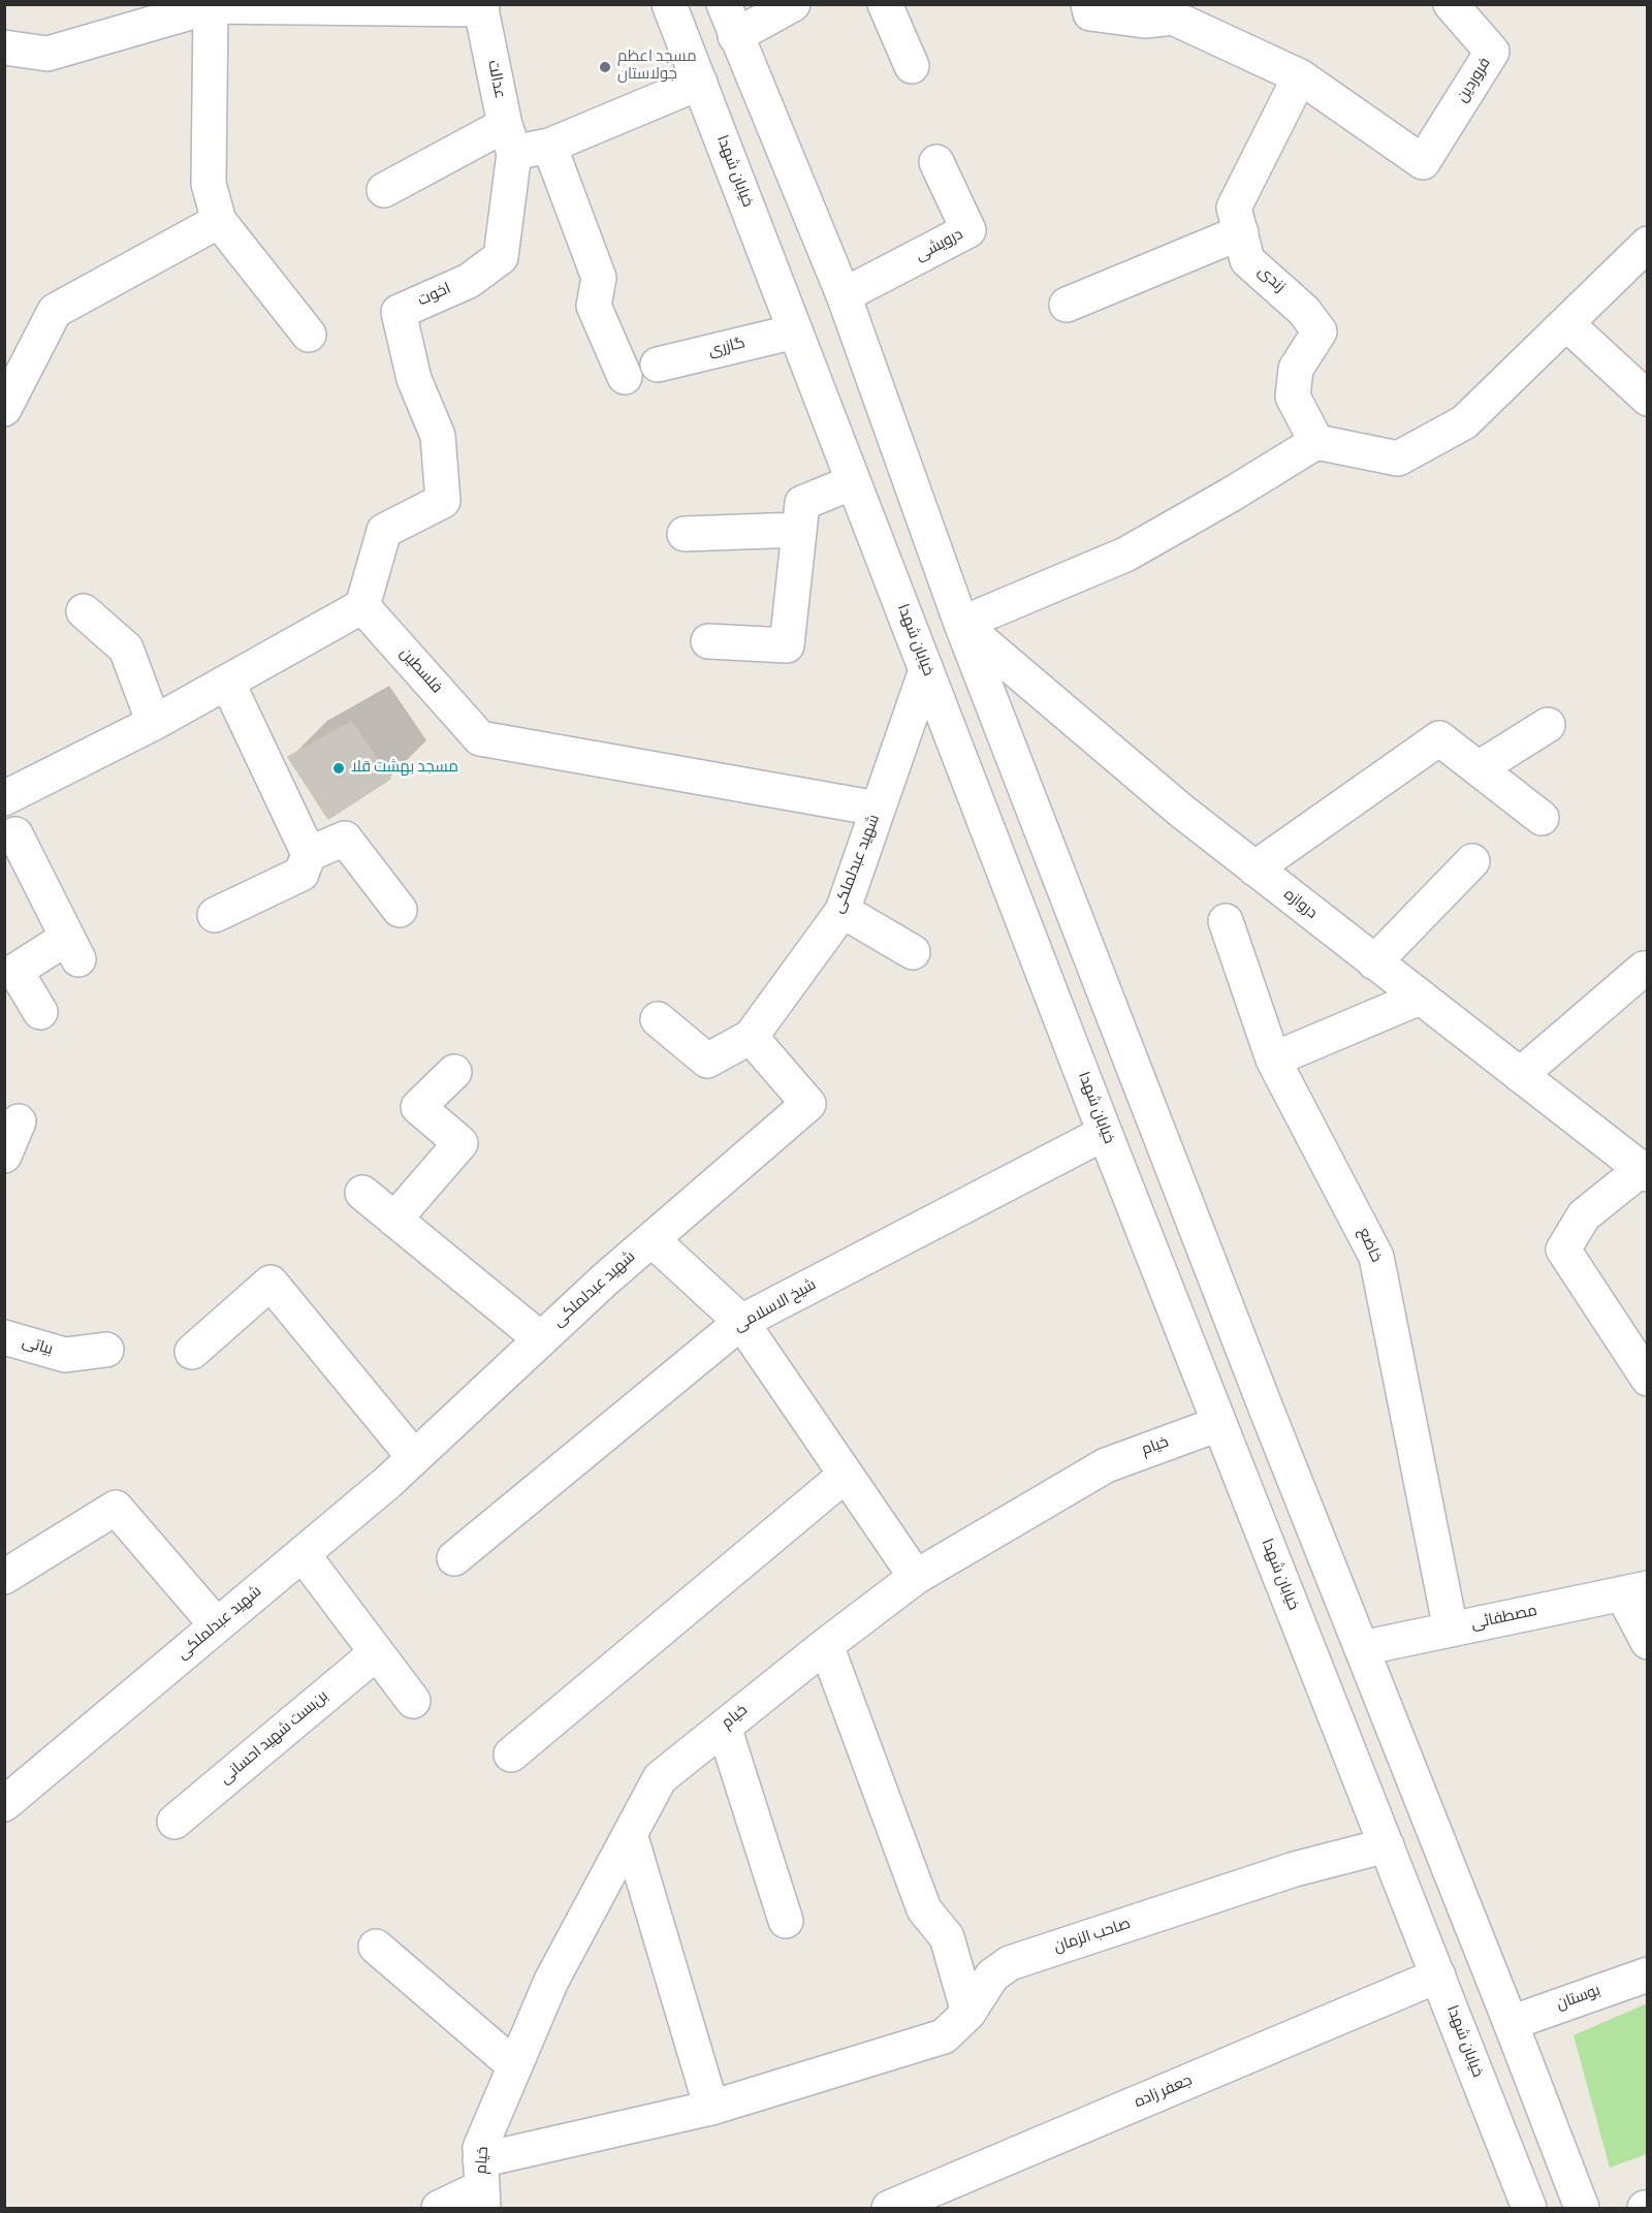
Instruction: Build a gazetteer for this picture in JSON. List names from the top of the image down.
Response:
{
  "streets": {
    "street": [
      "عدالت",
      "فروردین",
      "خیابان شهدا",
      "درویشی",
      "زندی",
      "اخوت",
      "گازری",
      "فلسطین",
      "شهید عبدلملکی",
      "دروازه",
      "خاضع",
      "شیخ الاسلامی",
      "بیاتی",
      "خیام",
      "مصطفائی",
      "بن‌بست شهید احسانی",
      "صاحب الزمان",
      "بوستان",
      "جعفر زاده"
    ]
  },
  "crossings": [
    ["عدالت", "اخوت"],
    ["فروردین", "زندی"],
    ["خیابان شهدا", "گازری"],
    ["خیابان شهدا", "شهید عبدلملکی"],
    ["خیابان شهدا", "شیخ الاسلامی"],
    ["خیابان شهدا", "خیام"],
    ["خیابان شهدا", "صاحب الزمان"],
    ["خیابان شهدا", "جعفر زاده"],
    ["اخوت", "فلسطین"],
    ["فلسطین", "شهید عبدلملکی"],
    ["خاضع", "مصطفائی"],
    ["خیام", "صاحب الزمان"]
  ],
  "places": ["مسجد اعظم جولاستان", "مسجد بهشت قلا"]
}
